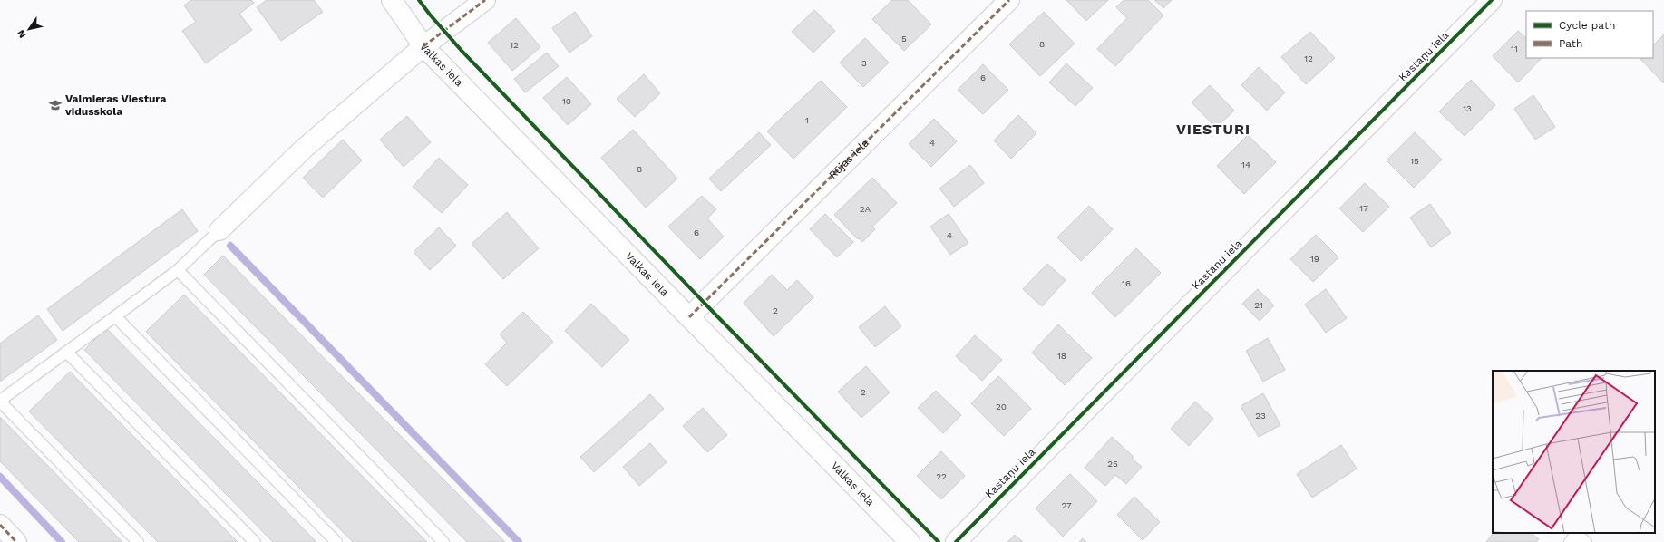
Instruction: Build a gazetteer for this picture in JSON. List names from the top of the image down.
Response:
{
  "streets": {
    "street": ["Kastaņu iela", "Valkas iela", "Rūjas iela"]
  },
  "crossings": [
    ["Valkas iela", "Rūjas iela"]
  ],
  "districts": ["VIESTURI"],
  "places": {
    "school or university": ["Valmieras Viestura vidusskola"]
  },
  "house_numbers": [
    "5",
    "8",
    "12",
    "11",
    "12",
    "3",
    "6",
    "10",
    "13",
    "1",
    "4",
    "15",
    "14",
    "8",
    "17",
    "2A",
    "6",
    "4",
    "19",
    "16",
    "21",
    "2",
    "18",
    "2",
    "20",
    "23",
    "25",
    "22",
    "27"
  ],
  "legend": ["Cycle path", "Path"],
  "north": "bottom left"
}
